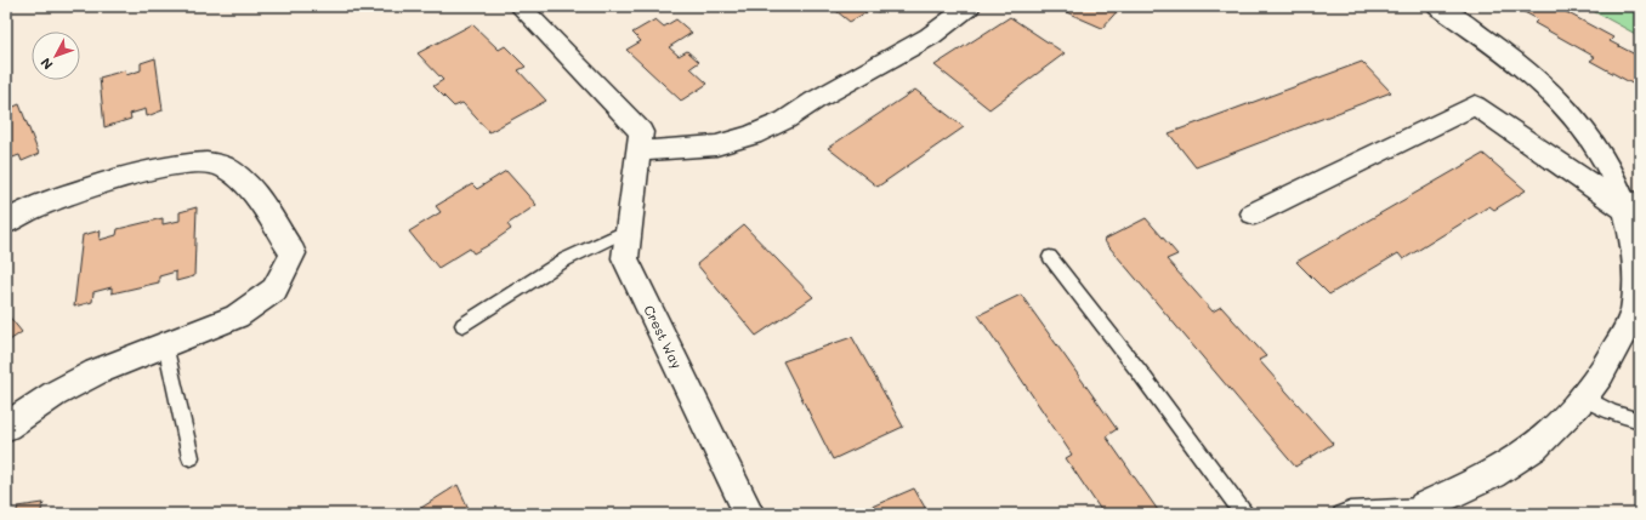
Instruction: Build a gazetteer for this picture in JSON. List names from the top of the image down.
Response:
{
  "streets": {
    "street": ["Crest Way"]
  },
  "north": "bottom left"
}
